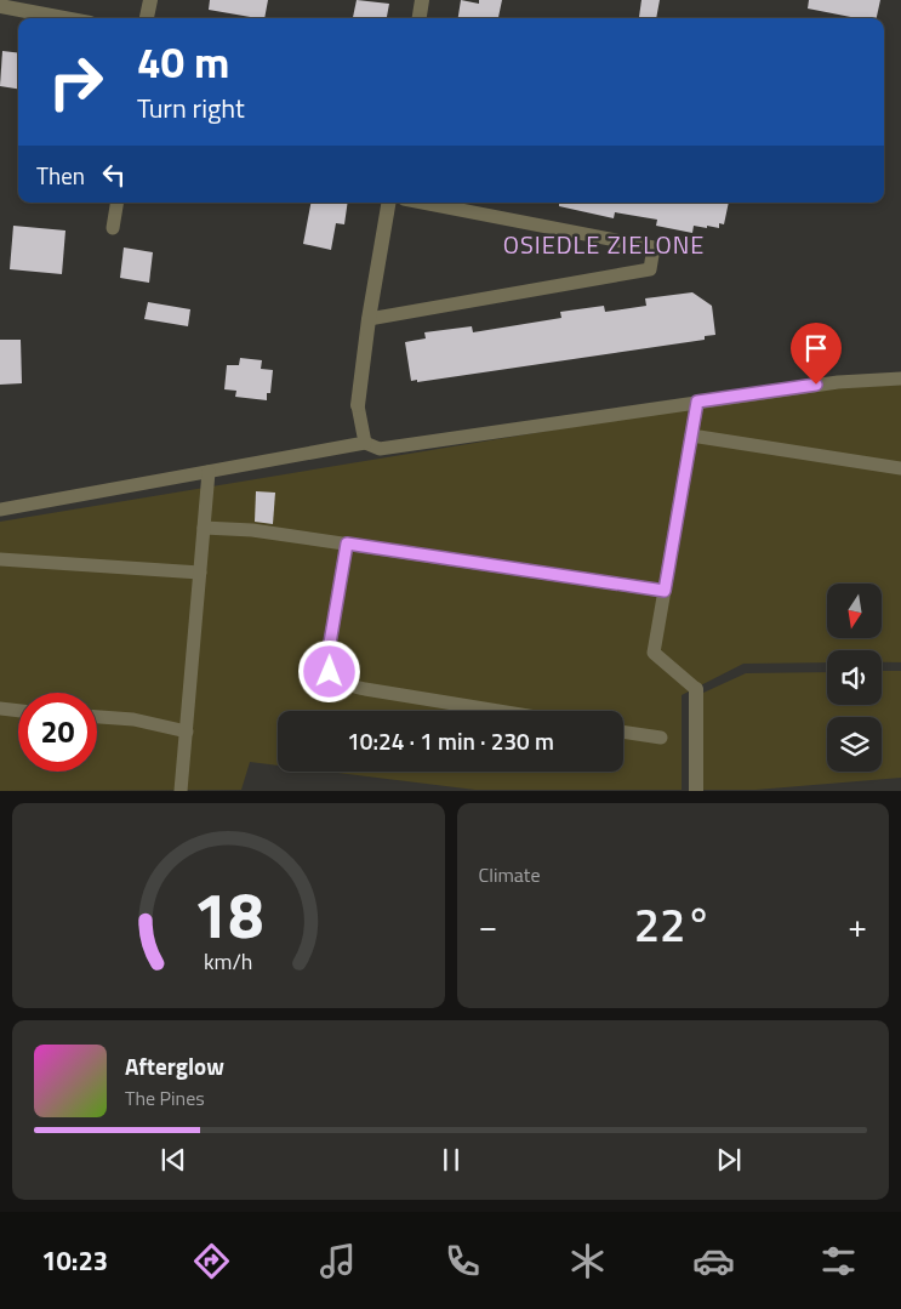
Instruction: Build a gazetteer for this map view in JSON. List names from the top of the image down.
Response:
{
  "districts": ["OSIEDLE ZIELONE"],
  "north": "bottom",
  "page": {
    "turn": ["40 m", "Turn right"],
    "then": "Then",
    "limit": "20",
    "trip": "10:24 · 1 min · 230 m",
    "tile": "Climate",
    "heat": ["−", "22°", "+"],
    "song": ["Afterglow", "The Pines"],
    "tabs": "10:23",
    "gauge": ["18", "km/h"]
  }
}
